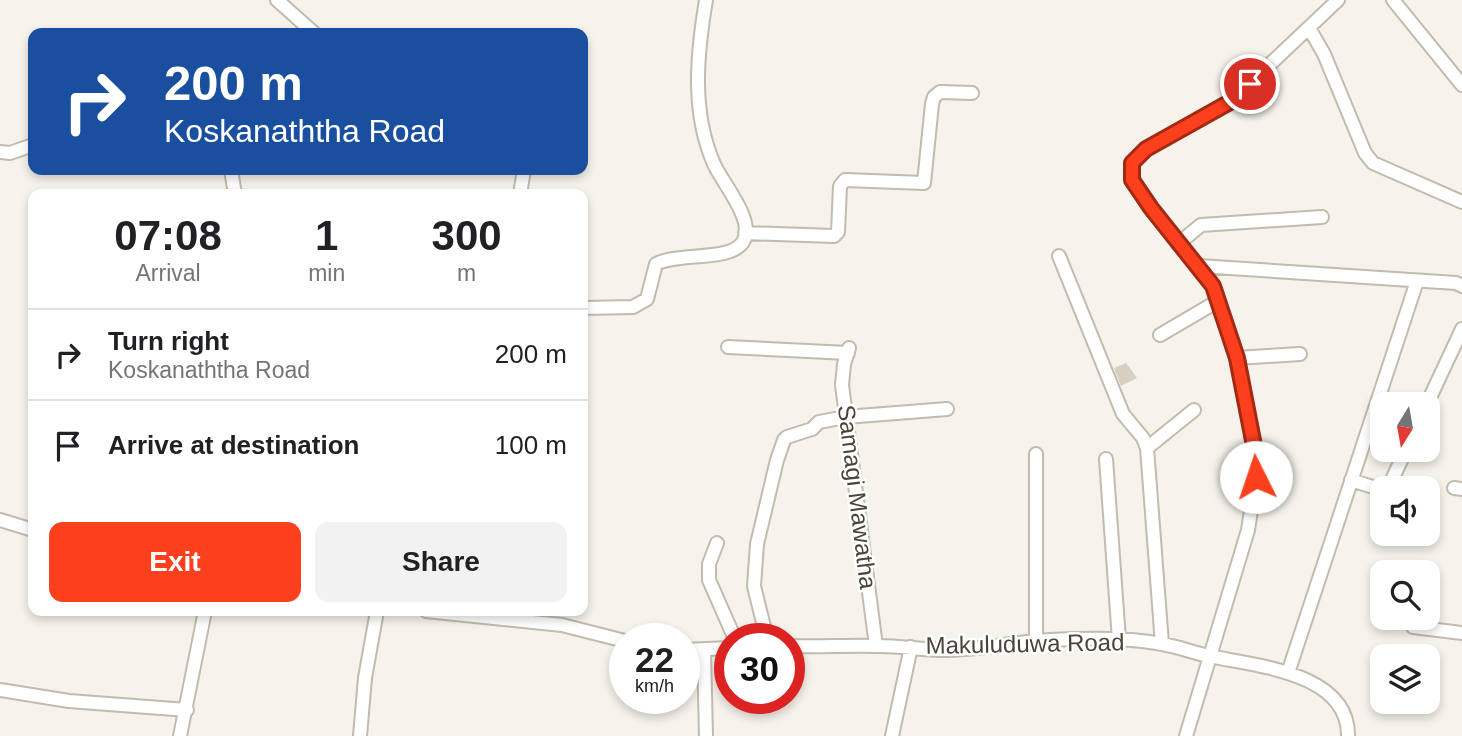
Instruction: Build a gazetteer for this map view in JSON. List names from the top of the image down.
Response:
{
  "streets": {
    "street": ["Samagi Mawatha", "Makuluduwa Road"]
  },
  "crossings": [
    ["Samagi Mawatha", "Makuluduwa Road"]
  ],
  "north": "bottom",
  "page": {
    "turn": ["200 m", "Koskanaththa Road"],
    "eta": [
      "07:08",
      "Arrival",
      "1",
      "min",
      "300",
      "m"
    ],
    "list": [
      {
        "name": "Turn right",
        "note": "Koskanaththa Road",
        "value": "200 m"
      },
      {
        "name": "Arrive at destination",
        "value": "100 m"
      }
    ],
    "buttons": ["Exit", "Share"],
    "speed": "22 km/h",
    "limit": "30"
  }
}
